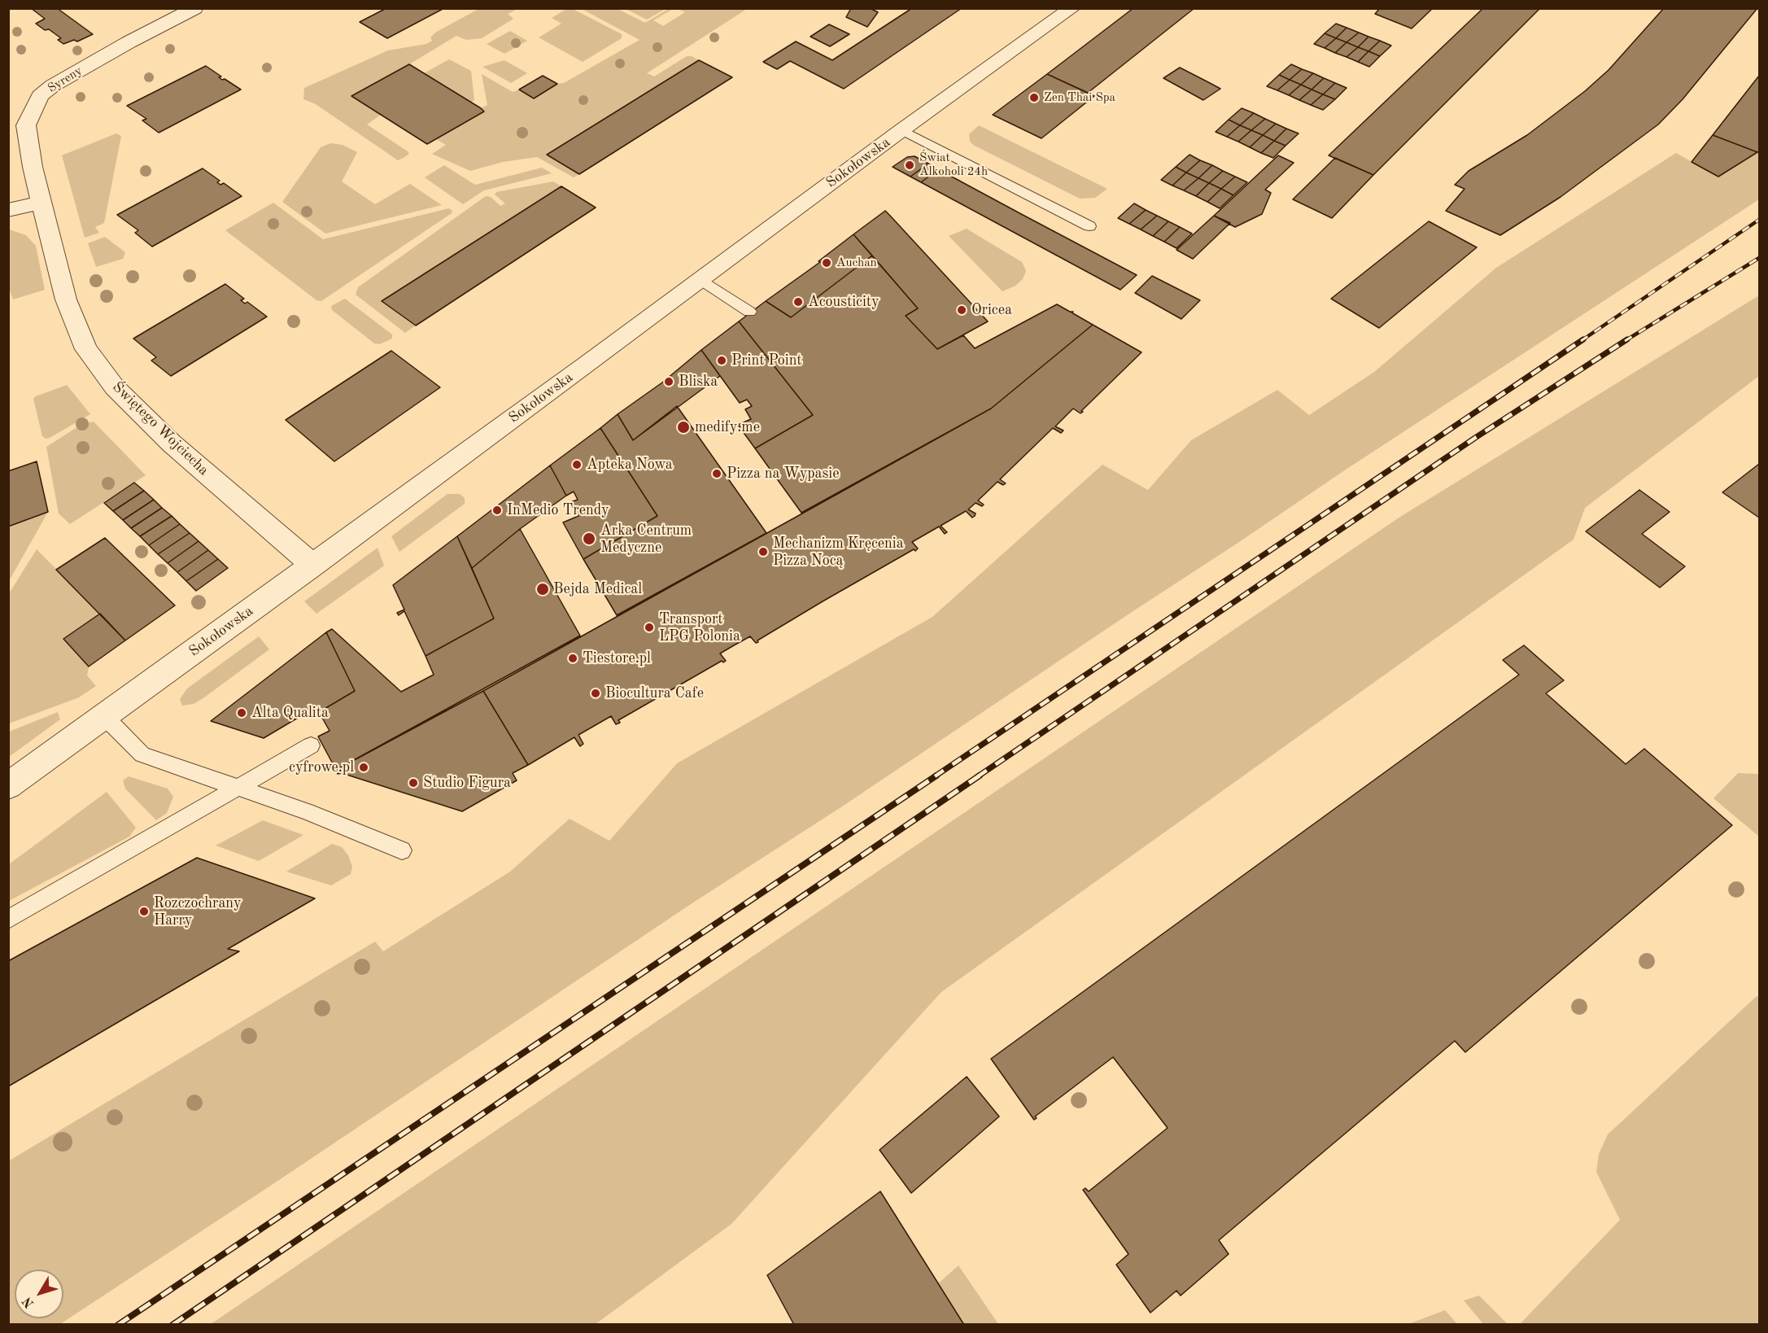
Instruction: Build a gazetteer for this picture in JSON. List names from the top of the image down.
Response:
{
  "streets": {
    "street": ["Syreny", "Sokołowska", "Świętego Wojciecha"]
  },
  "crossings": [
    ["Syreny", "Świętego Wojciecha"],
    ["Sokołowska", "Świętego Wojciecha"]
  ],
  "places": [
    "Zen Thai Spa",
    "Świat Alkoholi 24h",
    "Auchan",
    "Acousticity",
    "Oricea",
    "Print Point",
    "Bliska",
    "medify.me",
    "Apteka Nowa",
    "Pizza na Wypasie",
    "InMedio Trendy",
    "Arka Centrum Medyczne",
    "Mechanizm Kręcenia Pizza Nocą",
    "Bejda Medical",
    "Transport LPG Polonia",
    "Tiestore.pl",
    "Biocultura Cafe",
    "Alta Qualita",
    "cyfrowe.pl",
    "Studio Figura",
    "Rozczochrany Harry"
  ],
  "north": "bottom left"
}
